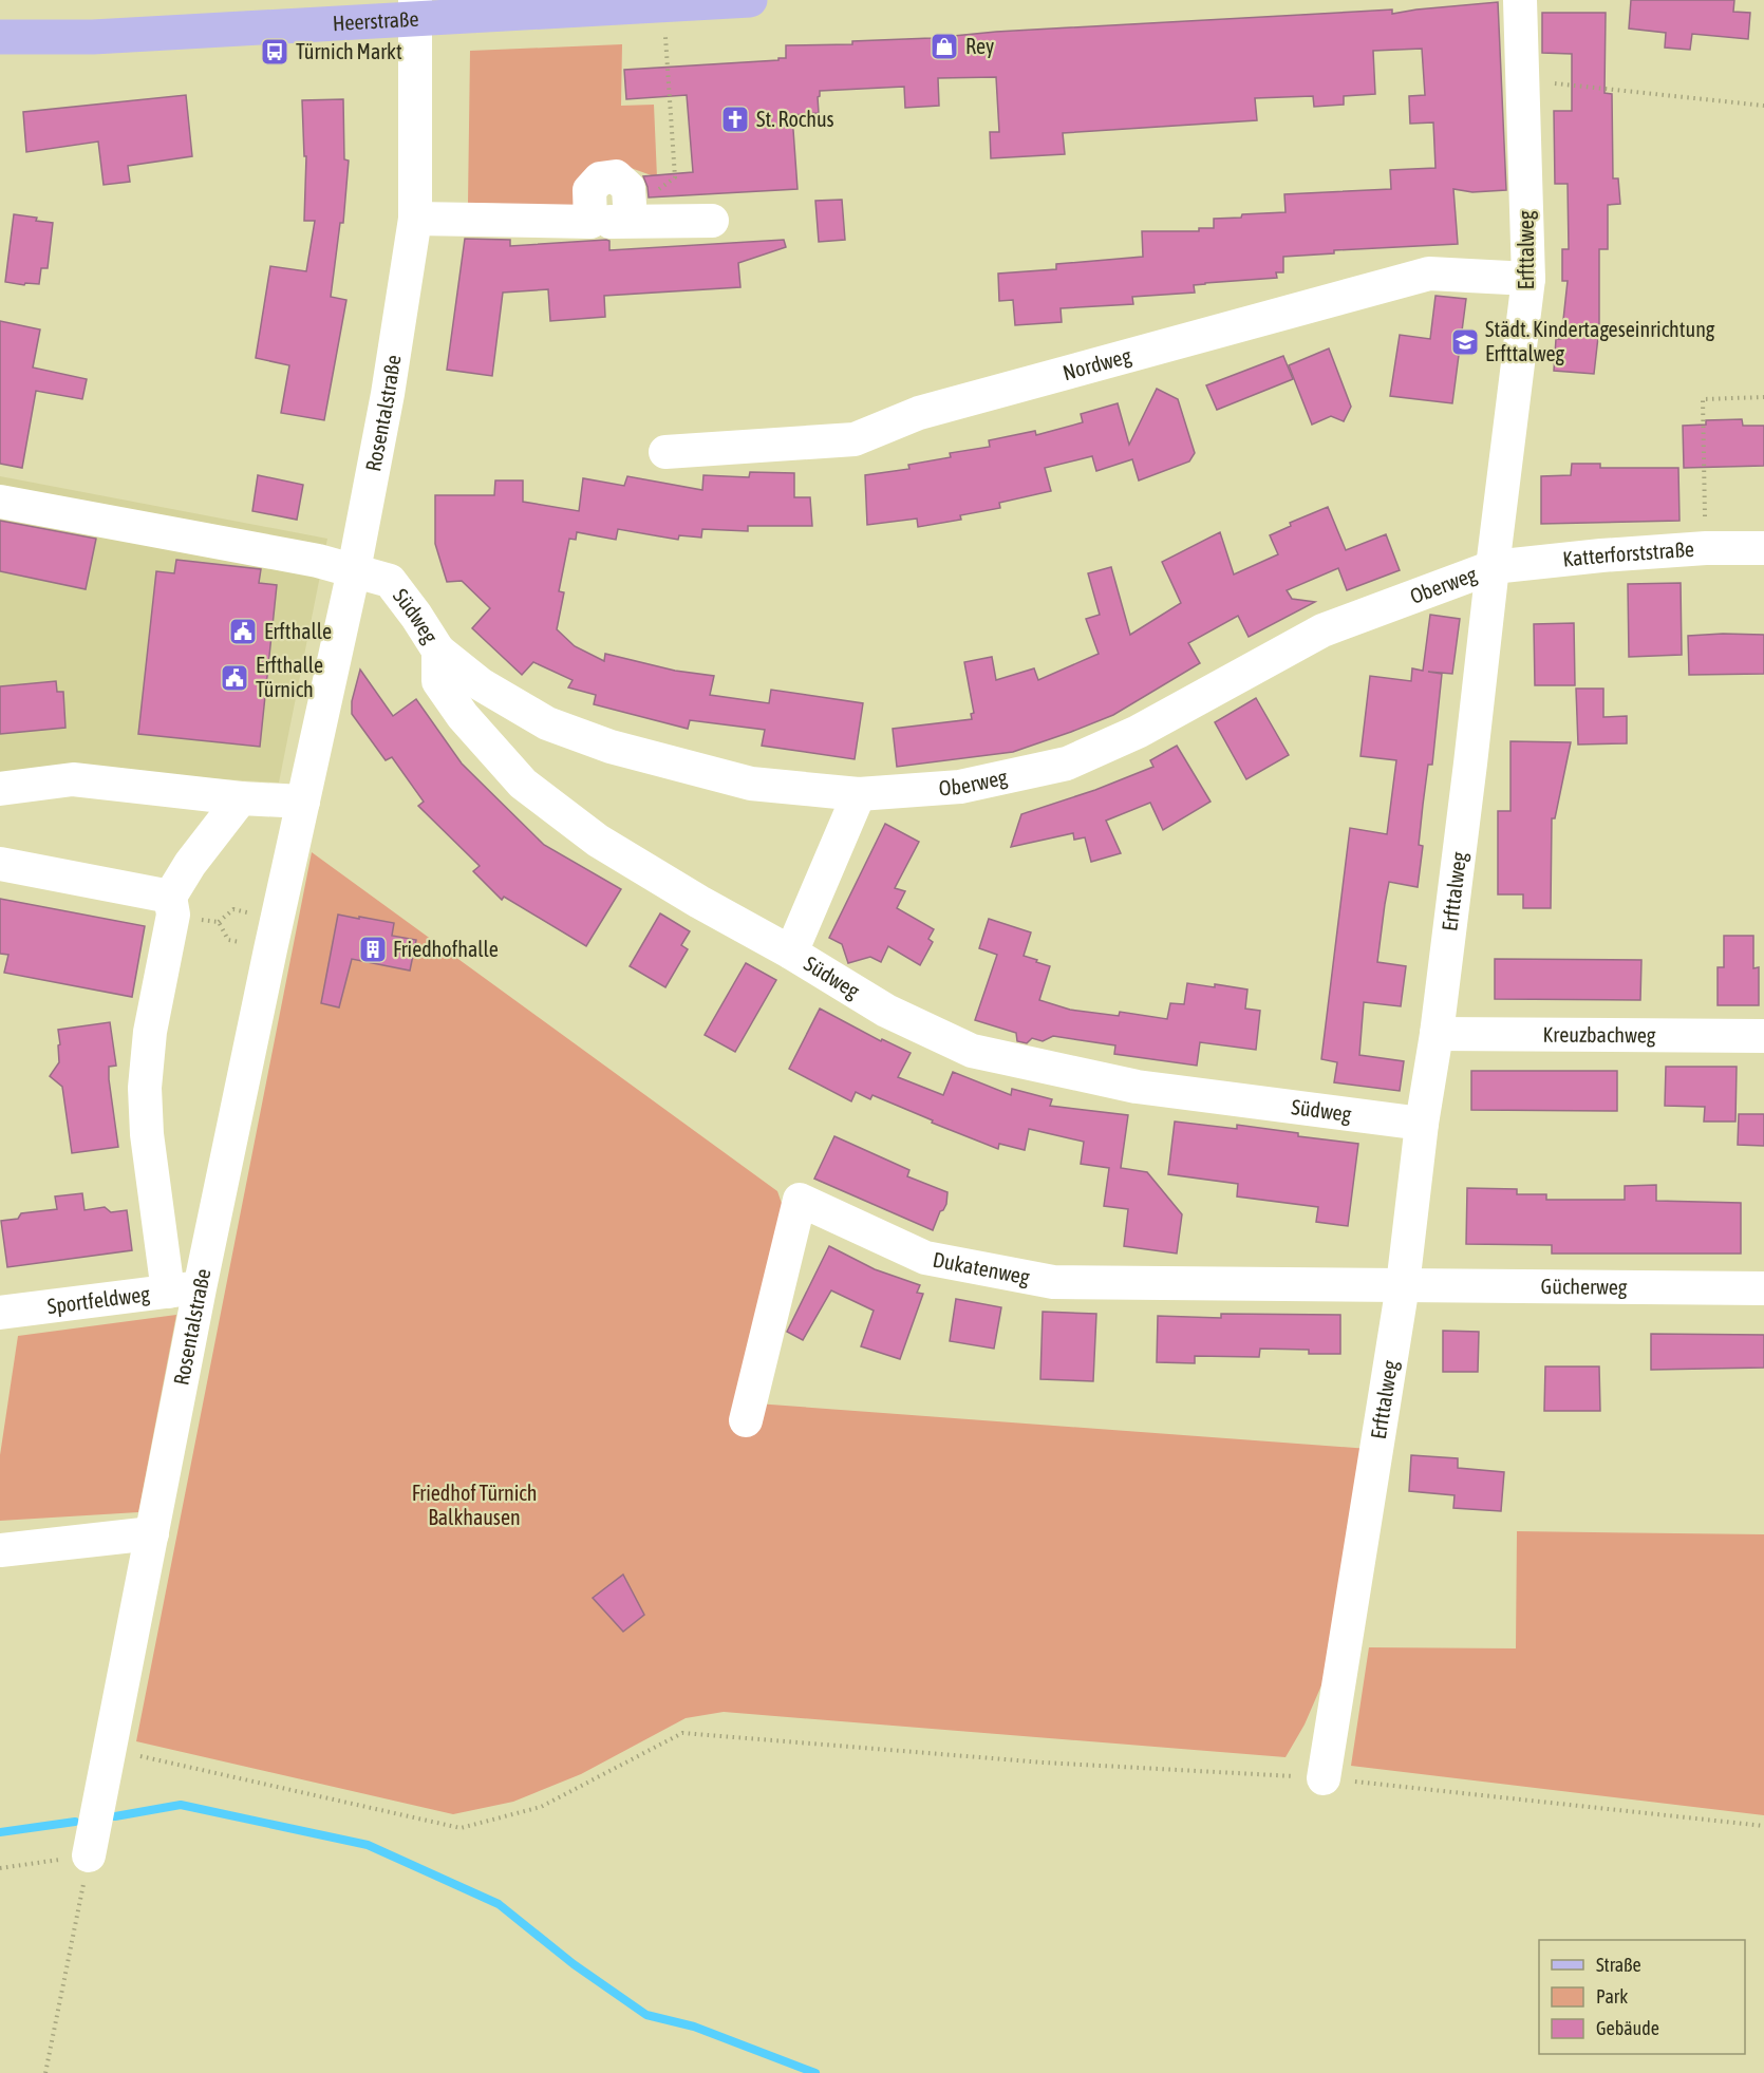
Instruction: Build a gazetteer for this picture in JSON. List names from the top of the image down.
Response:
{
  "streets": {
    "main road": ["Heerstraße"],
    "street": [
      "Erfttalweg",
      "Nordweg",
      "Rosentalstraße",
      "Katterforststraße",
      "Oberweg",
      "Südweg",
      "Kreuzbachweg",
      "Dukatenweg",
      "Gücherweg",
      "Sportfeldweg"
    ]
  },
  "crossings": [
    ["Heerstraße", "Rosentalstraße"],
    ["Erfttalweg", "Nordweg"],
    ["Erfttalweg", "Katterforststraße"],
    ["Erfttalweg", "Oberweg"],
    ["Erfttalweg", "Südweg"],
    ["Erfttalweg", "Kreuzbachweg"],
    ["Erfttalweg", "Dukatenweg"],
    ["Erfttalweg", "Gücherweg"],
    ["Rosentalstraße", "Südweg"],
    ["Rosentalstraße", "Sportfeldweg"],
    ["Katterforststraße", "Oberweg"],
    ["Oberweg", "Südweg"],
    ["Dukatenweg", "Gücherweg"]
  ],
  "parks": ["Friedhof Türnich Balkhausen"],
  "places": {
    "shop": ["Rey"],
    "bus stop": ["Türnich Markt"],
    "church": ["St. Rochus"],
    "school or university": ["Städt. Kindertageseinrichtung Erfttalweg"],
    "public building": ["Erfthalle", "Erfthalle Türnich"],
    "building": ["Friedhofhalle"]
  },
  "legend": ["Straße", "Park", "Gebäude"]
}
